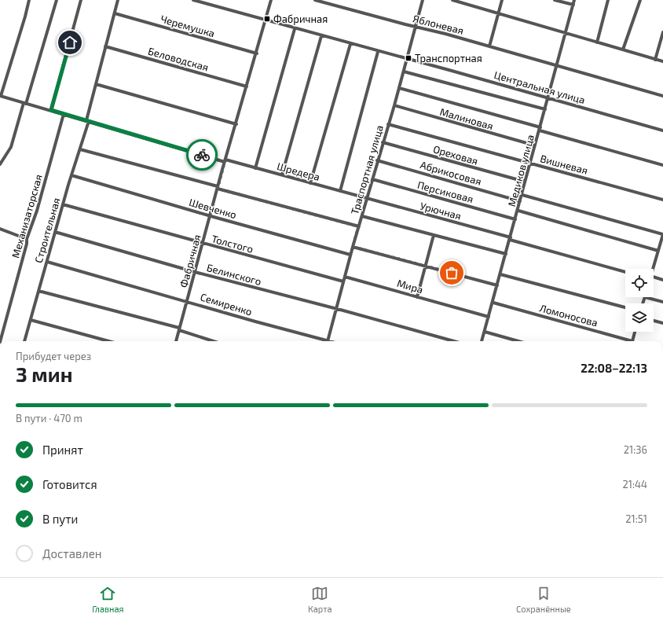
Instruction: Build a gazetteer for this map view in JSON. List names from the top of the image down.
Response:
{
  "streets": {
    "street": [
      "Яблоневая",
      "Черемушка",
      "Беловодская",
      "Центральная улица",
      "Малиновая",
      "Ореховая",
      "Вишневая",
      "Траспортная улица",
      "Медиков улица",
      "Шредера",
      "Абрикосовая",
      "Персиковая",
      "Шевченко",
      "Урючная",
      "Механизаторская",
      "Строительная",
      "Толстого",
      "Фабричная",
      "Белинского",
      "Мира",
      "Семиренко",
      "Ломоносова"
    ]
  },
  "crossings": [
    ["Яблоневая", "Траспортная улица"],
    ["Яблоневая", "Медиков улица"],
    ["Черемушка", "Строительная"],
    ["Черемушка", "Фабричная"],
    ["Беловодская", "Строительная"],
    ["Беловодская", "Фабричная"],
    ["Центральная улица", "Траспортная улица"],
    ["Центральная улица", "Медиков улица"],
    ["Центральная улица", "Фабричная"],
    ["Малиновая", "Траспортная улица"],
    ["Малиновая", "Медиков улица"],
    ["Ореховая", "Траспортная улица"],
    ["Ореховая", "Медиков улица"],
    ["Вишневая", "Траспортная улица"],
    ["Вишневая", "Медиков улица"],
    ["Траспортная улица", "Шредера"],
    ["Траспортная улица", "Абрикосовая"],
    ["Траспортная улица", "Персиковая"],
    ["Траспортная улица", "Шевченко"],
    ["Траспортная улица", "Урючная"],
    ["Траспортная улица", "Толстого"],
    ["Траспортная улица", "Белинского"],
    ["Траспортная улица", "Мира"],
    ["Медиков улица", "Абрикосовая"],
    ["Медиков улица", "Персиковая"],
    ["Медиков улица", "Урючная"],
    ["Медиков улица", "Мира"],
    ["Медиков улица", "Ломоносова"],
    ["Шредера", "Урючная"],
    ["Шредера", "Механизаторская"],
    ["Шредера", "Строительная"],
    ["Шредера", "Фабричная"],
    ["Шевченко", "Строительная"],
    ["Шевченко", "Фабричная"],
    ["Строительная", "Толстого"],
    ["Строительная", "Белинского"],
    ["Строительная", "Семиренко"],
    ["Толстого", "Фабричная"],
    ["Фабричная", "Белинского"],
    ["Фабричная", "Семиренко"]
  ],
  "places": {
    "transit": ["Фабричная", "Транспортная"]
  },
  "page": {
    "heading": ["3 мин", "Прибудет через", "22:08–22:13"],
    "bar": "В пути · 470 m",
    "list": [
      ["Принят", "21:36"],
      ["Готовится", "21:44"],
      ["В пути", "21:51"],
      "Доставлен"
    ],
    "tabs": ["Главная", "Карта", "Сохранённые"]
  }
}
